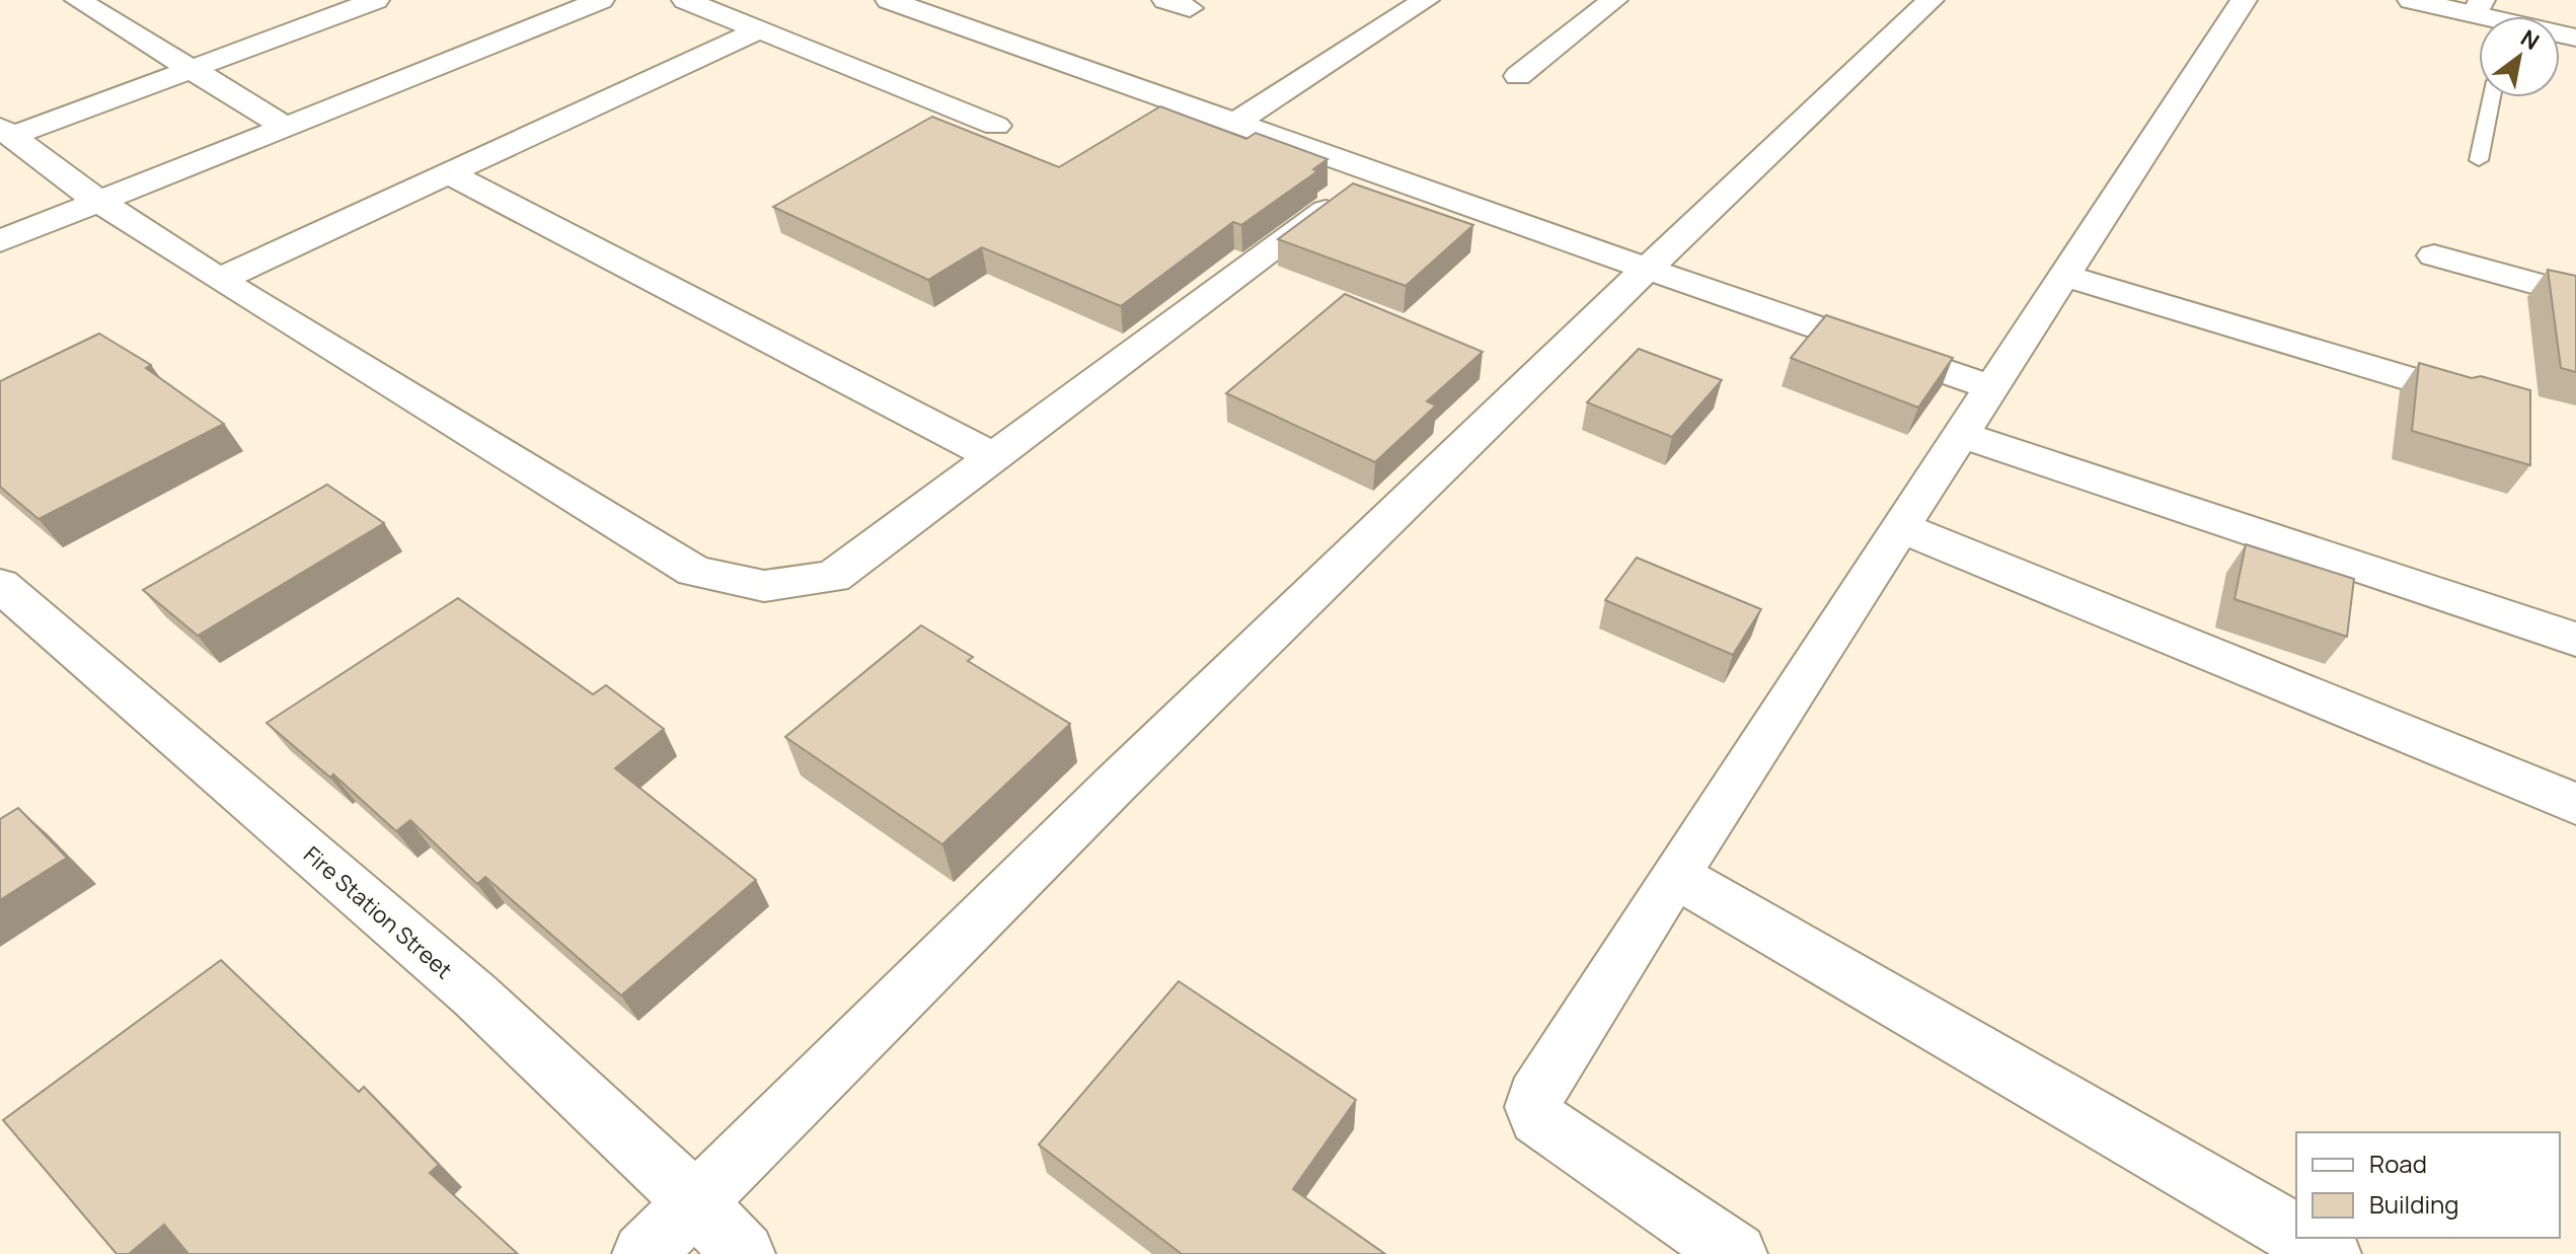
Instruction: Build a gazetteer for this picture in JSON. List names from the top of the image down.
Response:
{
  "streets": {
    "street": ["Fire Station Street"]
  },
  "legend": ["Road", "Building"],
  "north": "top right"
}
